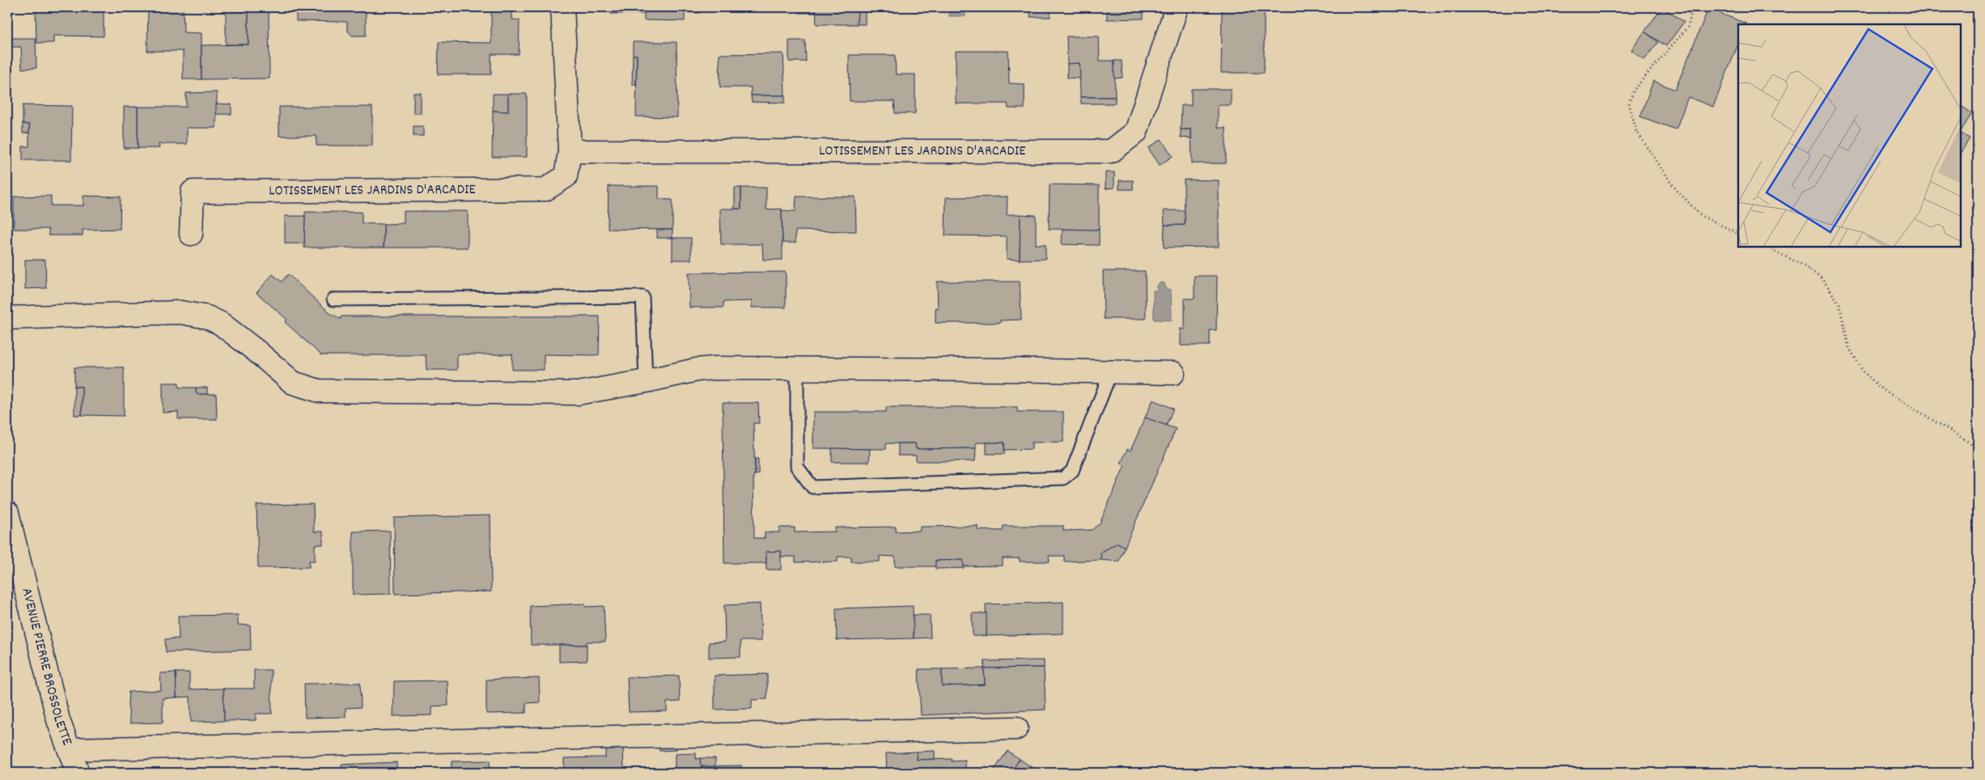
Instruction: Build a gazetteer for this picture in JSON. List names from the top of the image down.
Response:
{
  "streets": {
    "street": ["LOTISSEMENT LES JARDINS D'ARCADIE", "AVENUE PIERRE BROSSOLETTE"]
  }
}
